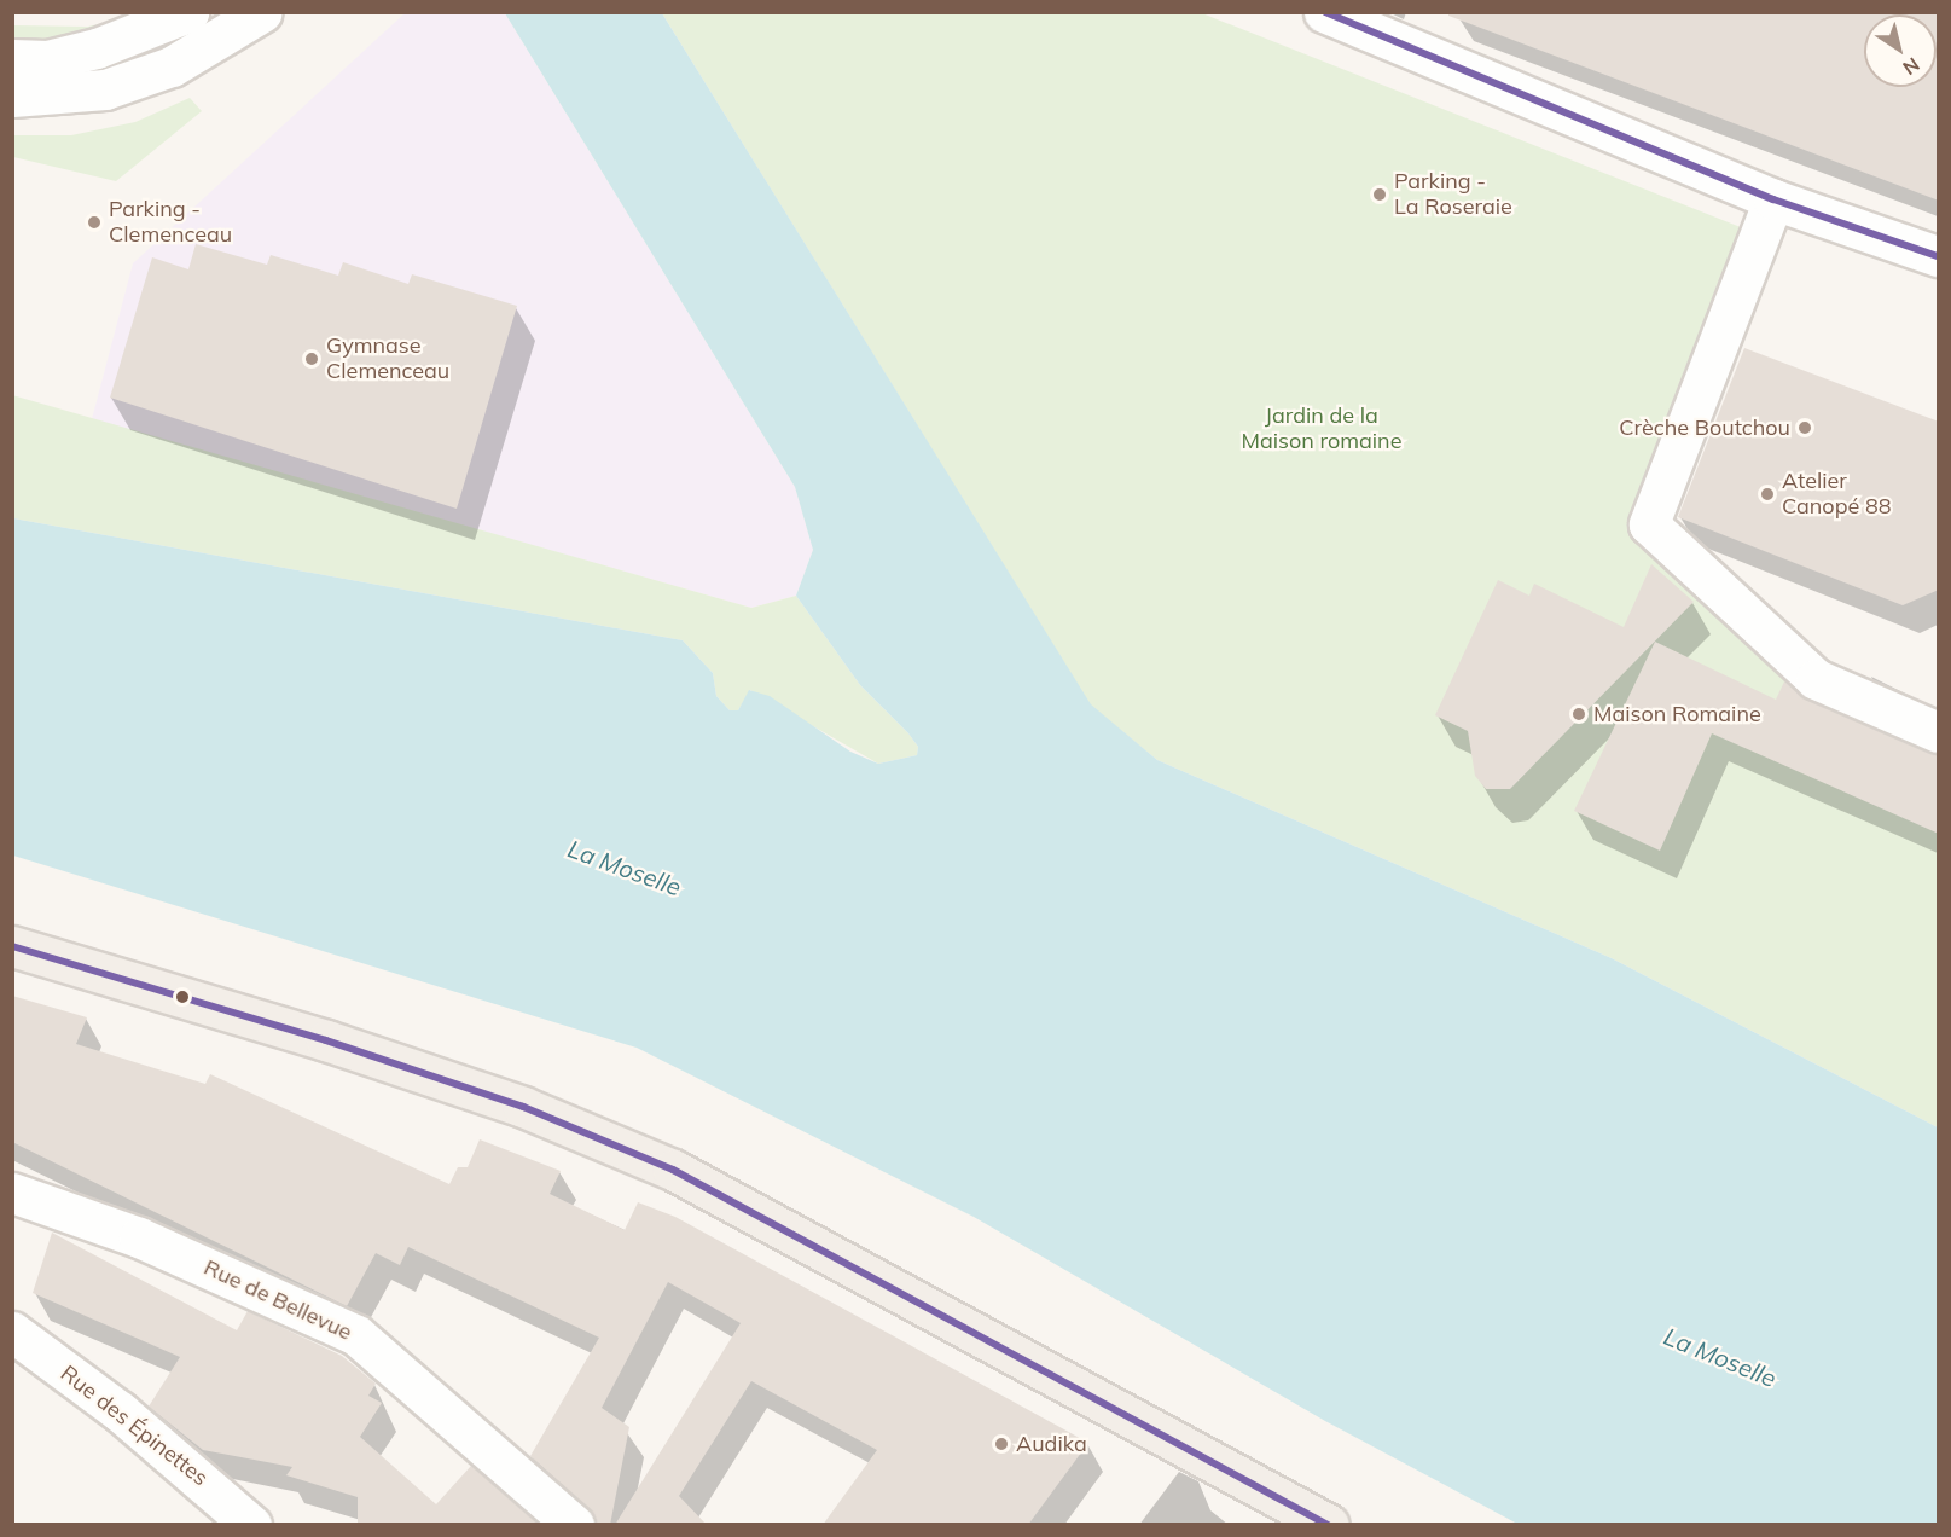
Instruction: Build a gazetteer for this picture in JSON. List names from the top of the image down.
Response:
{
  "streets": {
    "street": ["Rue de Bellevue", "Rue des Épinettes"]
  },
  "water": ["La Moselle"],
  "parks": ["Jardin de la Maison romaine"],
  "places": [
    "Parking - La Roseraie",
    "Parking - Clemenceau",
    "Gymnase Clemenceau",
    "Crèche Boutchou",
    "Atelier Canopé 88",
    "Maison Romaine",
    "Audika"
  ],
  "north": "bottom right"
}
